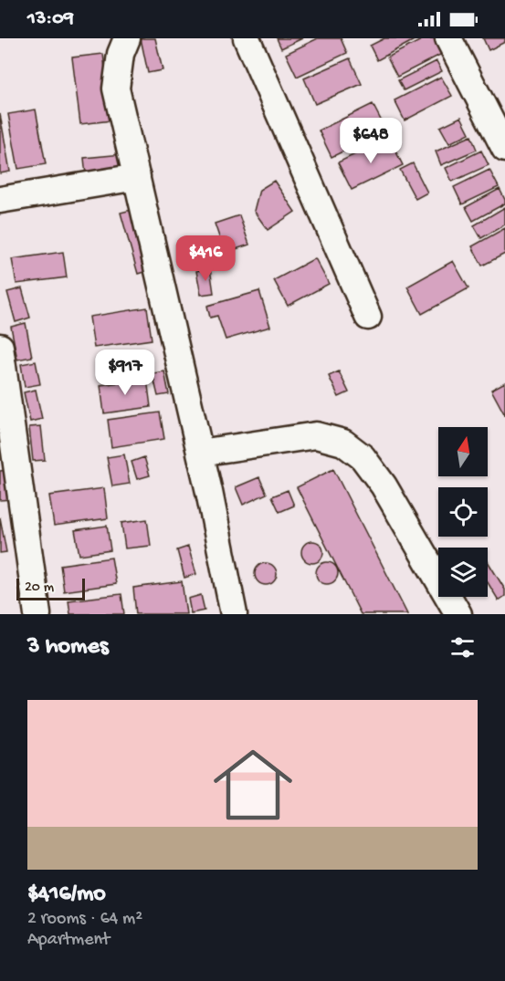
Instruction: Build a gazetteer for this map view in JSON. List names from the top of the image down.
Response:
{
  "scale_bar": "20 m",
  "north": "top",
  "page": {
    "status": "13:09",
    "price": ["$648", "$416", "$917"],
    "scale": "20 m",
    "heading": "3 homes",
    "list": [
      {
        "name": "$416/mo",
        "note": "2 rooms · 64 m² · Apartment"
      }
    ]
  }
}
